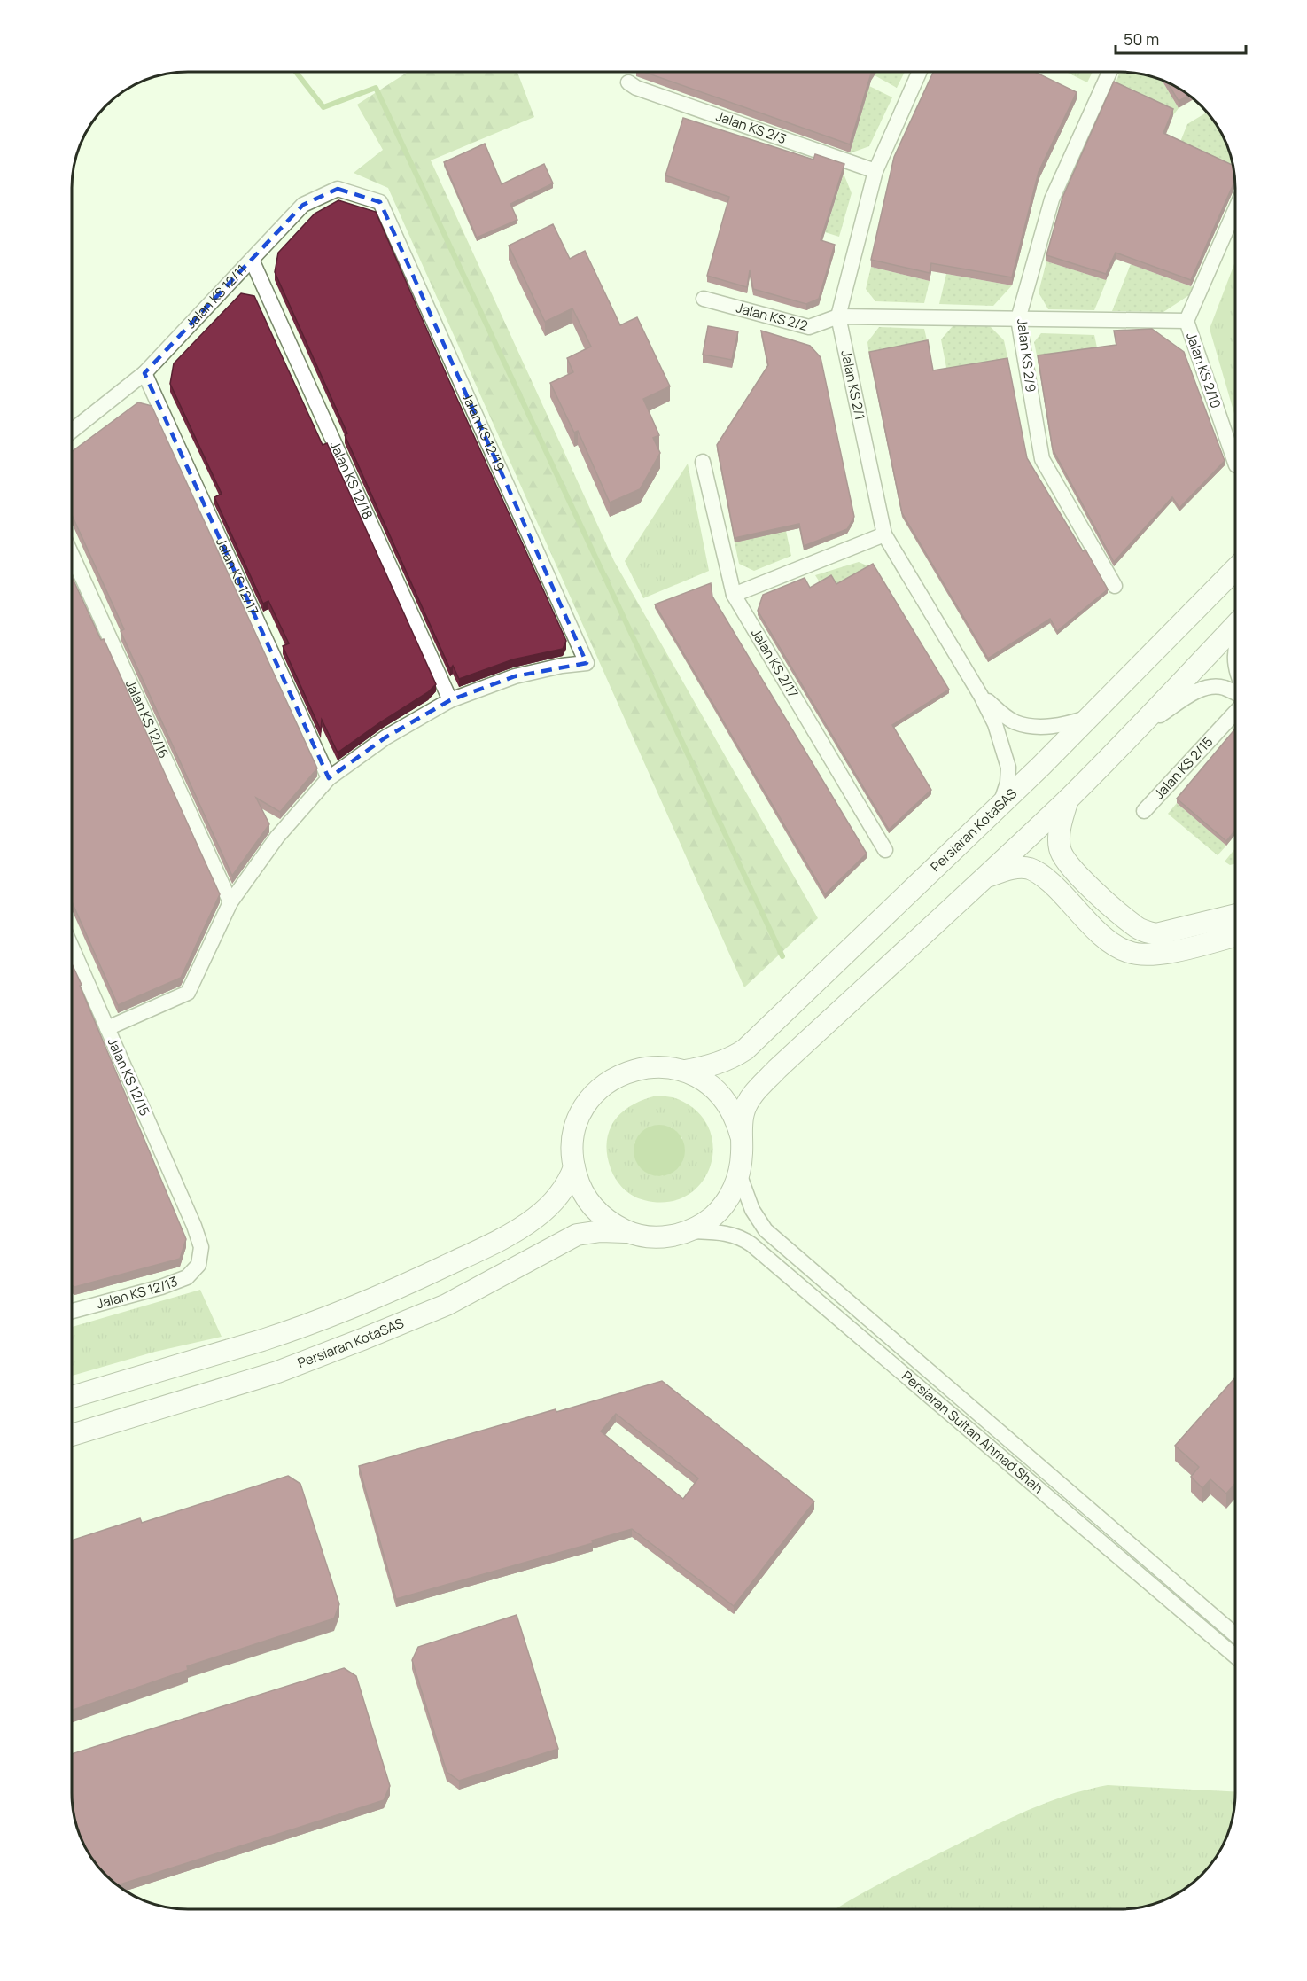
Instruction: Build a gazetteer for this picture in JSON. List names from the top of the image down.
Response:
{
  "streets": {
    "main road": ["Persiaran KotaSAS"],
    "street": [
      "Jalan KS 2/3",
      "Jalan KS 12/11",
      "Jalan KS 2/2",
      "Jalan KS 2/9",
      "Jalan KS 2/10",
      "Jalan KS 2/1",
      "Jalan KS 12/19",
      "Jalan KS 12/18",
      "Jalan KS 12/17",
      "Jalan KS 2/17",
      "Jalan KS 12/16",
      "Jalan KS 2/15",
      "Jalan KS 12/15",
      "Jalan KS 12/13",
      "Persiaran Sultan Ahmad Shah"
    ]
  },
  "crossings": [
    ["Jalan KS 2/3", "Jalan KS 2/1"],
    ["Jalan KS 12/11", "Jalan KS 12/19"],
    ["Jalan KS 12/11", "Jalan KS 12/18"],
    ["Jalan KS 12/11", "Jalan KS 12/17"],
    ["Jalan KS 2/2", "Jalan KS 2/1"],
    ["Jalan KS 2/1", "Persiaran KotaSAS"],
    ["Jalan KS 12/19", "Jalan KS 12/18"],
    ["Persiaran KotaSAS", "Persiaran Sultan Ahmad Shah"],
    ["Jalan KS 12/15", "Jalan KS 12/13"]
  ],
  "scale_bar": "50 m"
}
